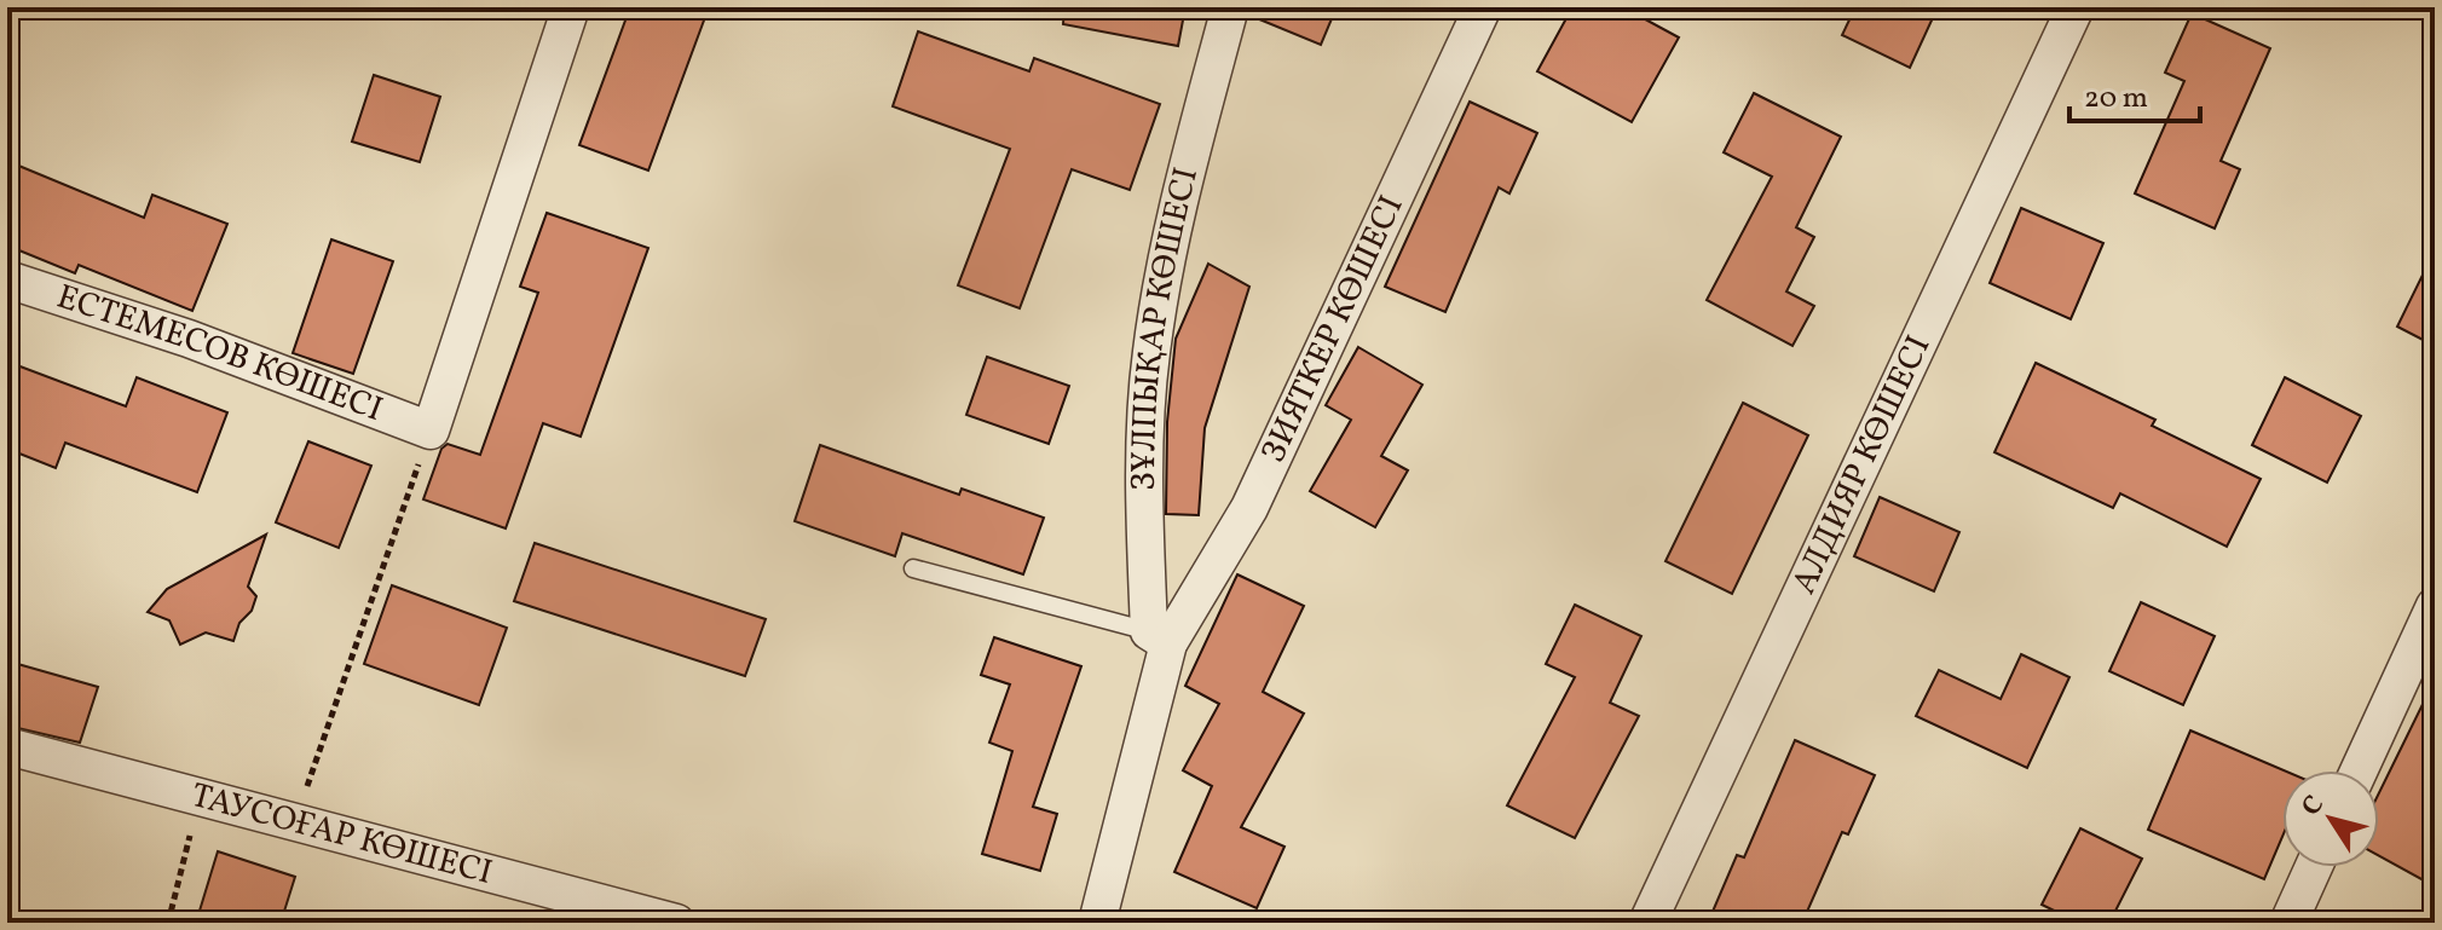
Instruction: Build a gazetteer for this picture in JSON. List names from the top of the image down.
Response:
{
  "streets": {
    "street": [
      "ЗҰЛПЫҚАР КӨШЕСІ",
      "ЗИЯТКЕР КӨШЕСІ",
      "ЕСТЕМЕСОВ КӨШЕСІ",
      "АЛДИЯР КӨШЕСІ",
      "ТАУCОҒАР КӨШЕСІ"
    ]
  },
  "crossings": [
    ["ЗҰЛПЫҚАР КӨШЕСІ", "ЗИЯТКЕР КӨШЕСІ"]
  ],
  "scale_bar": "20 m",
  "north": "top left"
}
